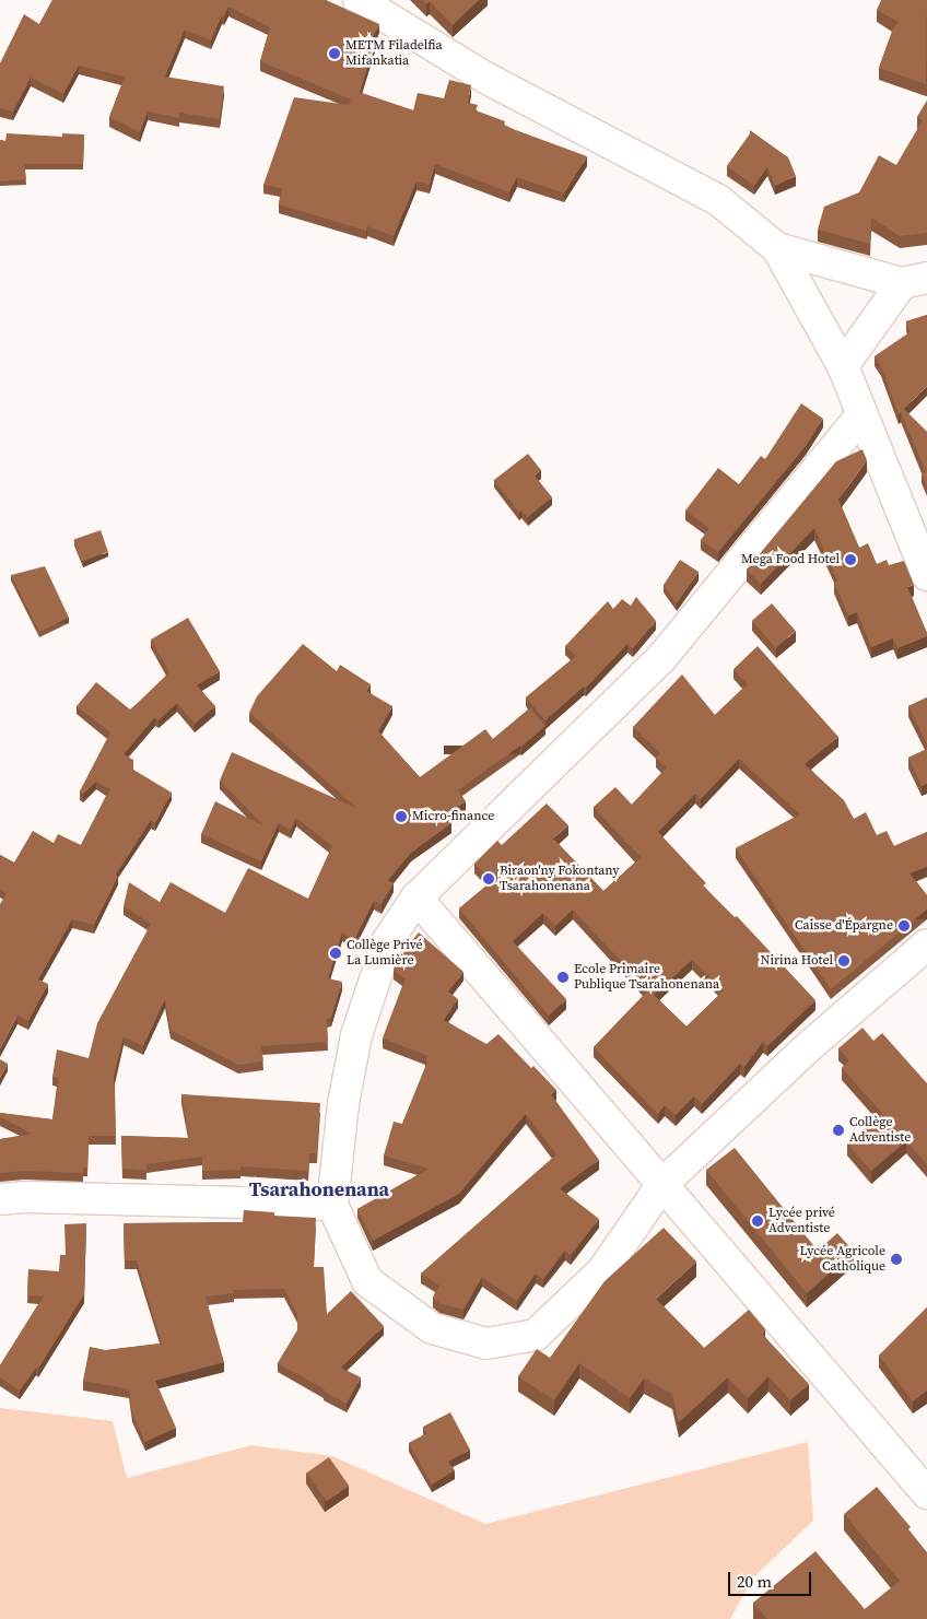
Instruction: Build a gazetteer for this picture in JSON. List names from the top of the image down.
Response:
{
  "districts": ["Tsarahonenana"],
  "places": [
    "METM Filadelfia Mifankatia",
    "Mega Food Hotel",
    "Micro-finance",
    "Biraon'ny Fokontany Tsarahonenana",
    "Caisse d'Épargne",
    "Collège Privé La Lumière",
    "Nirina Hotel",
    "Ecole Primaire Publique Tsarahonenana",
    "Collège Adventiste",
    "Lycée privé Adventiste",
    "Lycée Agricole Catholique"
  ],
  "scale_bar": "20 m"
}
